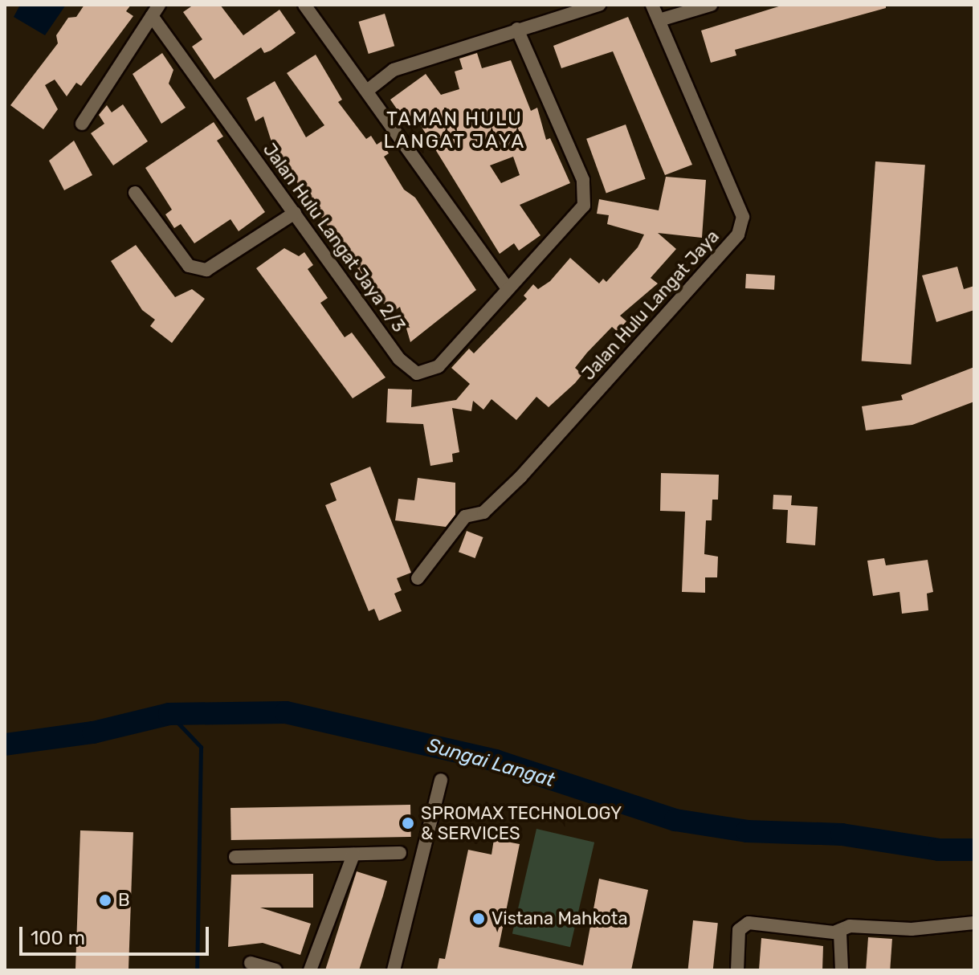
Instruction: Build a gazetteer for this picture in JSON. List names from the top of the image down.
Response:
{
  "streets": {
    "street": ["Jalan Hulu Langat Jaya 2/3", "Jalan Hulu Langat Jaya"]
  },
  "districts": ["TAMAN HULU LANGAT JAYA"],
  "water": ["Sungai Langat"],
  "places": ["SPROMAX TECHNOLOGY & SERVICES", "B", "Vistana Mahkota"],
  "scale_bar": "100 m"
}
